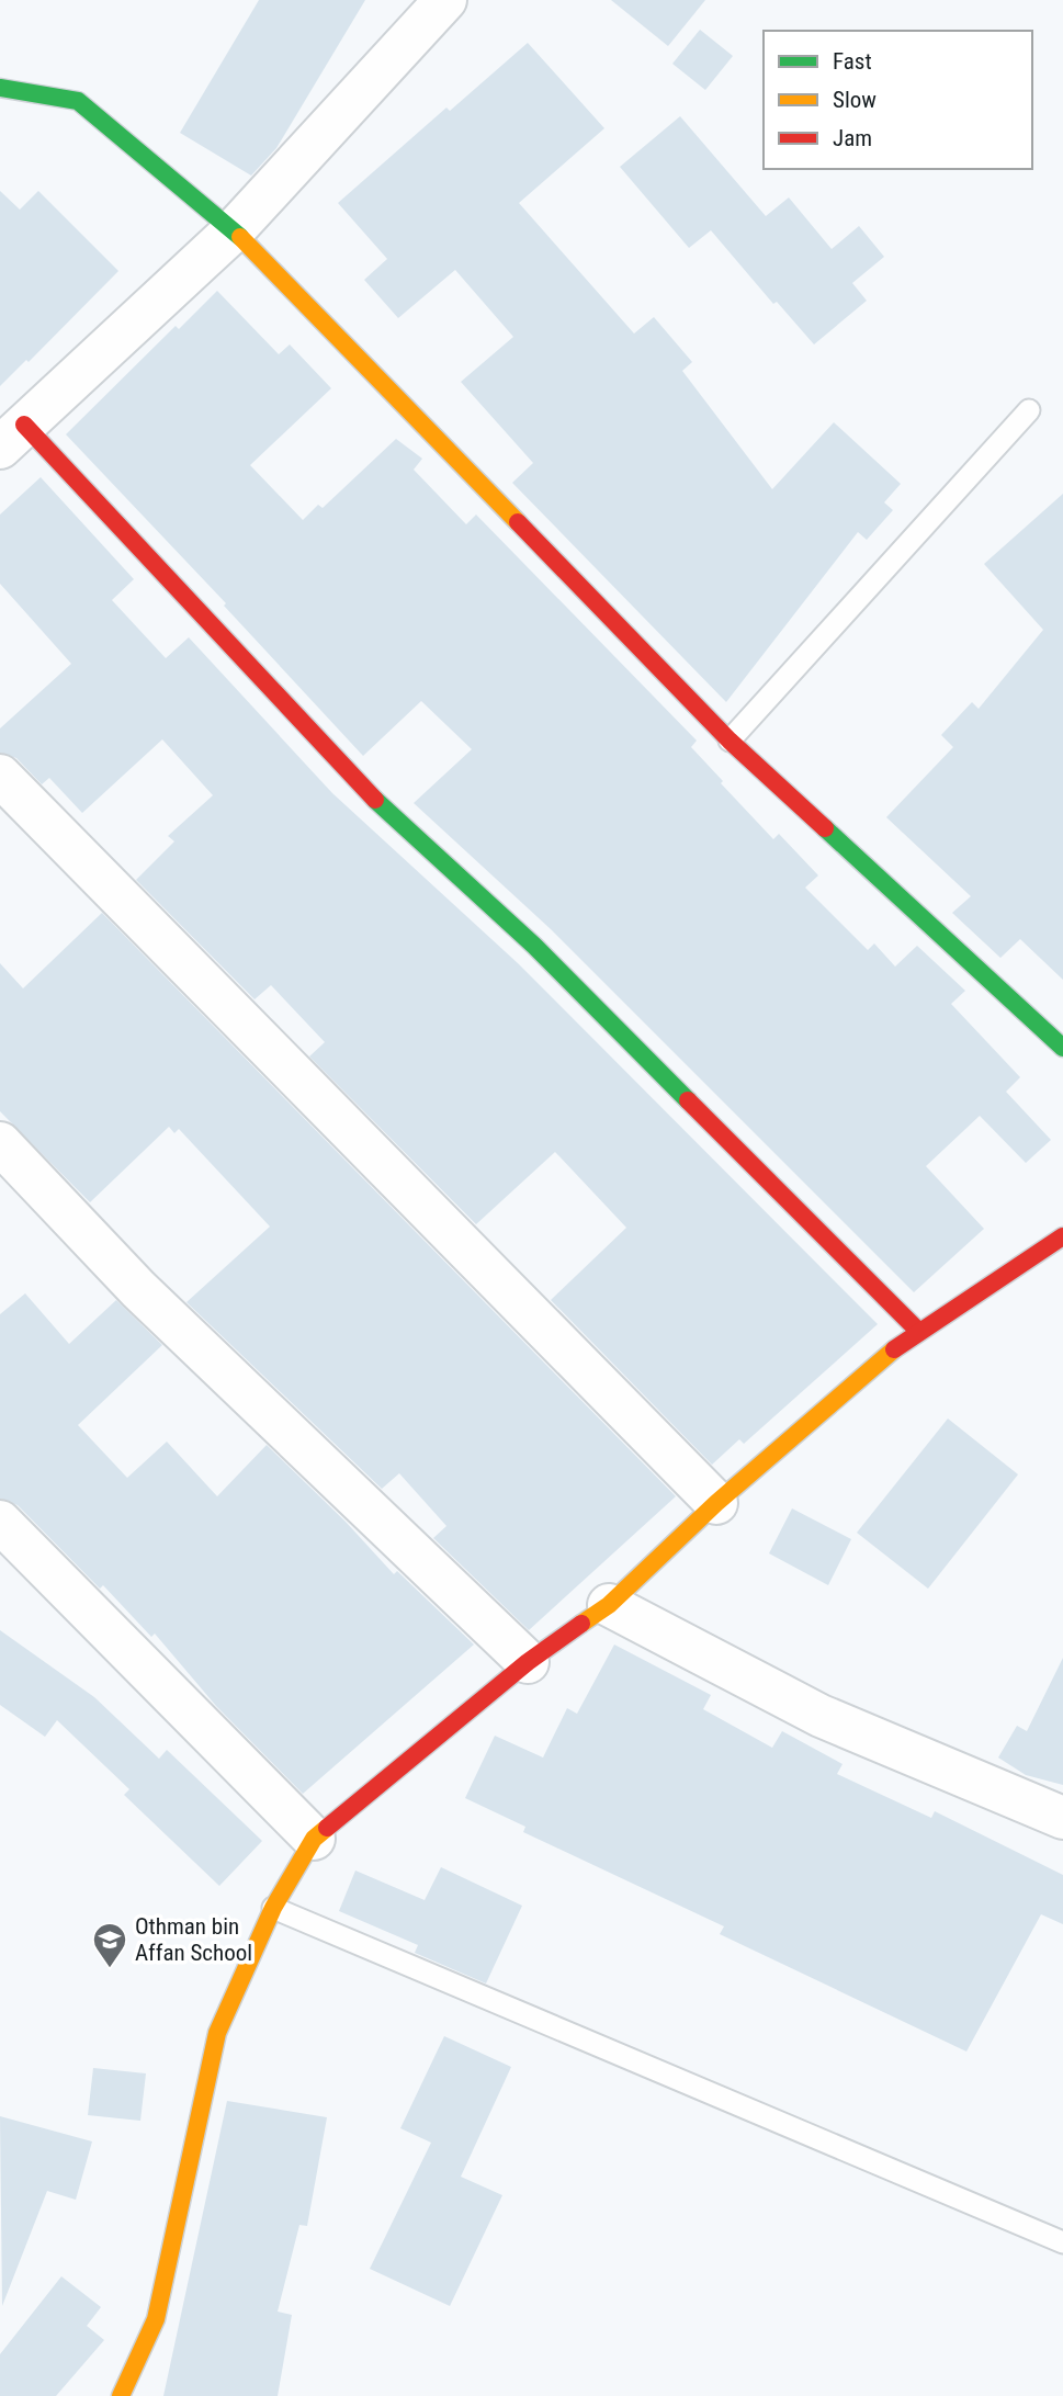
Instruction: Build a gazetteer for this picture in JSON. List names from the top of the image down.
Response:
{
  "places": {
    "school or university": ["Othman bin Affan School"]
  },
  "legend": ["Fast", "Slow", "Jam"]
}
